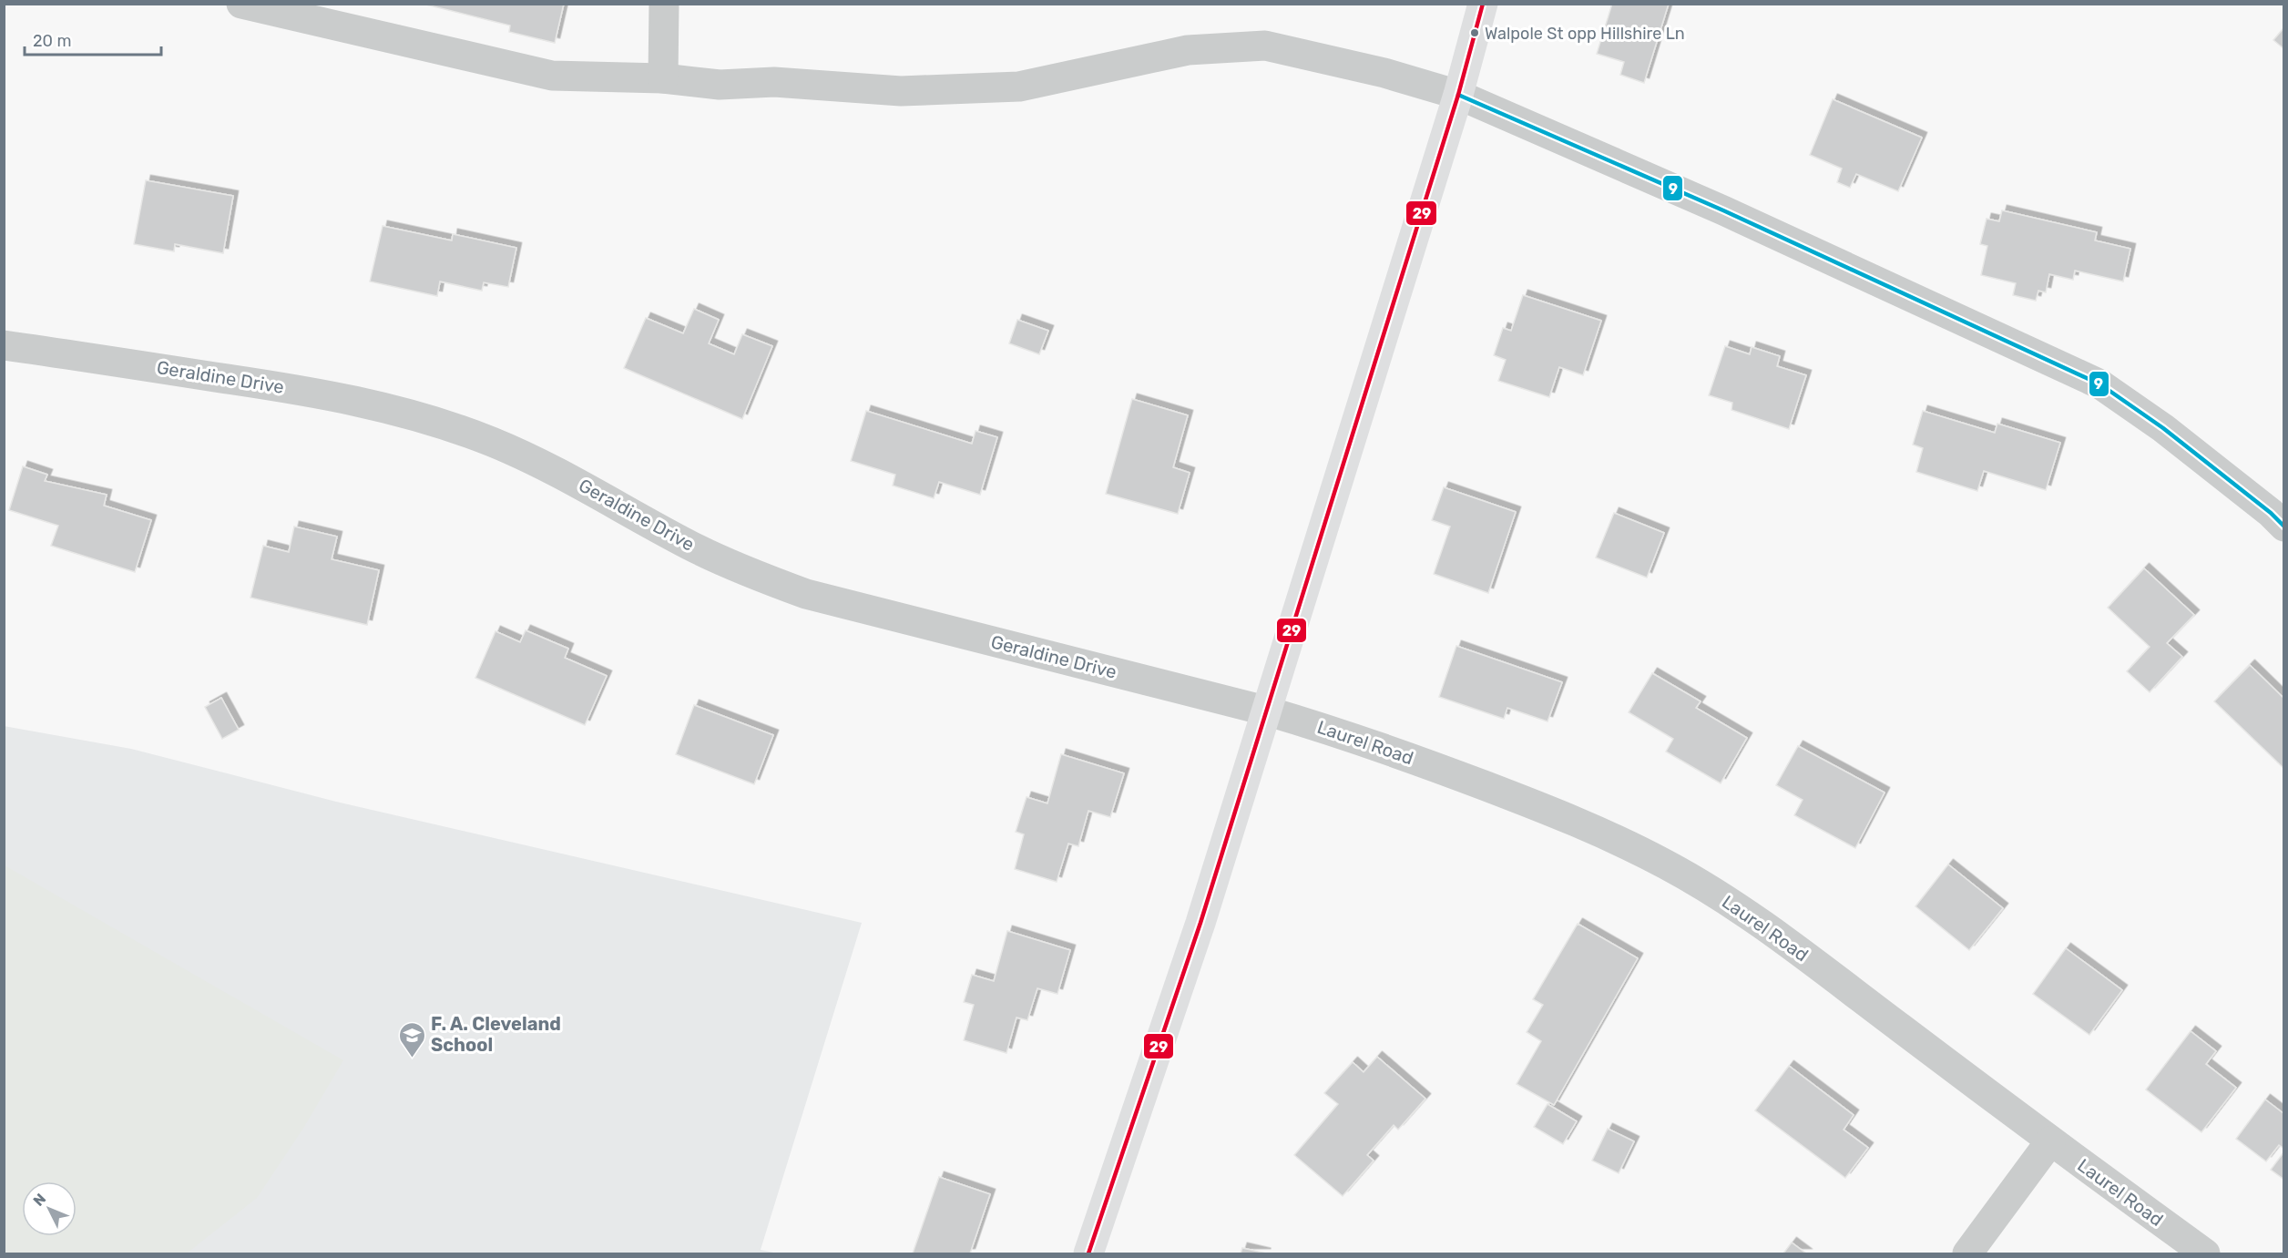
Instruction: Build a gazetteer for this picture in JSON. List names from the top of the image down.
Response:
{
  "streets": {
    "street": ["Geraldine Drive", "Laurel Road"]
  },
  "crossings": [
    ["Geraldine Drive", "Laurel Road"]
  ],
  "places": {
    "other": ["Walpole St opp Hillshire Ln"],
    "school or university": ["F. A. Cleveland School"]
  },
  "lines": ["transit line 29", "transit line 9"],
  "scale_bar": "20 m",
  "north": "top left"
}
